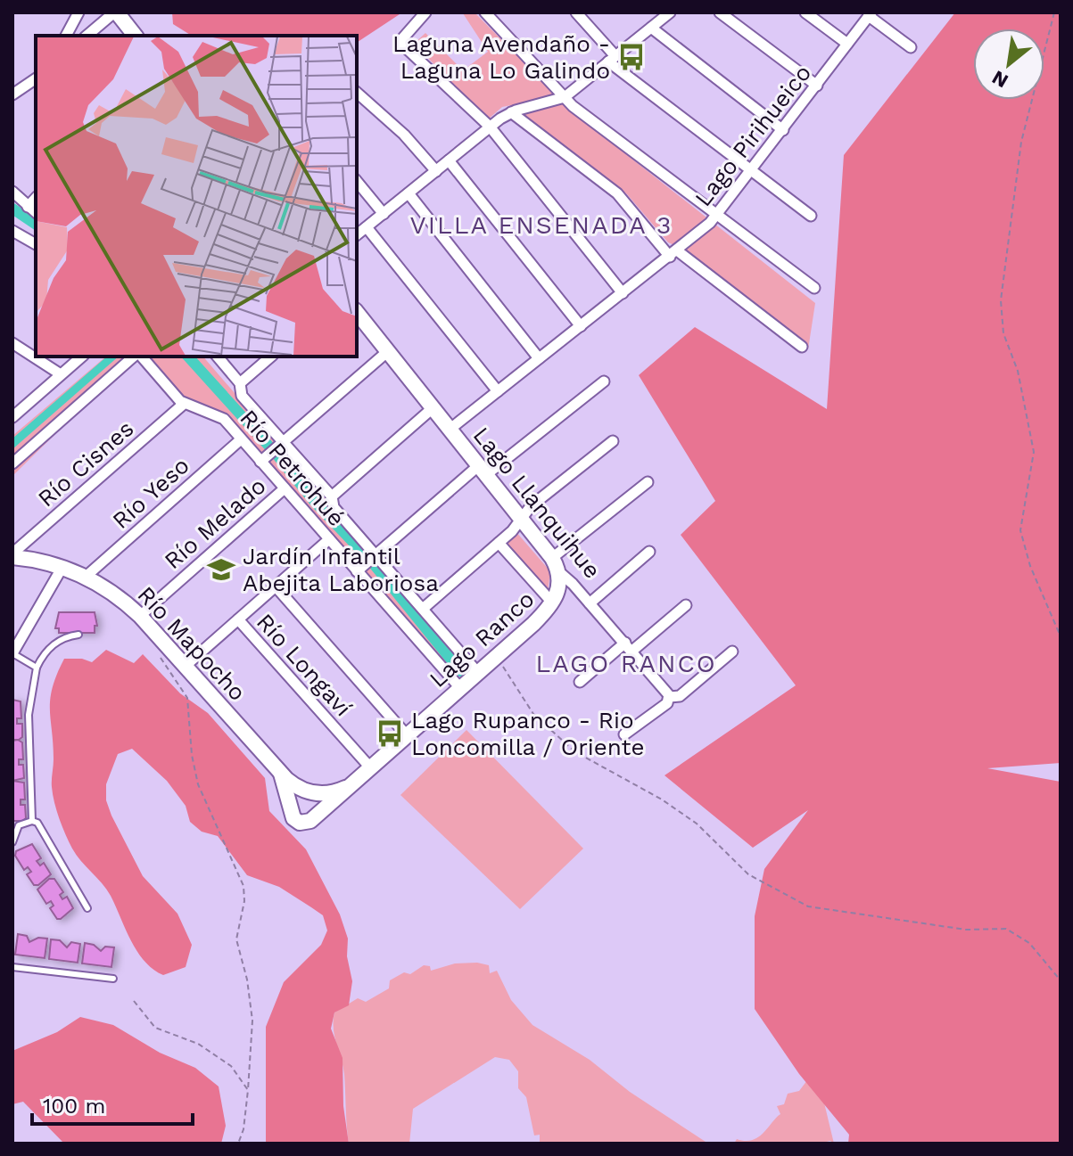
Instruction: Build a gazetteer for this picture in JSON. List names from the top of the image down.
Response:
{
  "streets": {
    "street": [
      "Lago Pirihueico",
      "Río Cisnes",
      "Río Petrohué",
      "Río Yeso",
      "Lago Llanquihue",
      "Río Melado",
      "Lago Ranco",
      "Río Mapocho",
      "Río Longaví"
    ]
  },
  "crossings": [
    ["Lago Pirihueico", "Lago Llanquihue"],
    ["Río Cisnes", "Río Petrohué"],
    ["Río Cisnes", "Río Mapocho"],
    ["Río Petrohué", "Río Yeso"],
    ["Río Petrohué", "Río Melado"],
    ["Río Petrohué", "Lago Ranco"],
    ["Río Yeso", "Río Mapocho"],
    ["Lago Llanquihue", "Lago Ranco"],
    ["Río Melado", "Río Mapocho"],
    ["Lago Ranco", "Río Mapocho"],
    ["Lago Ranco", "Río Longaví"]
  ],
  "districts": ["VILLA ENSENADA 3", "LAGO RANCO"],
  "places": {
    "bus stop": ["Laguna Avendaño - Laguna Lo Galindo", "Lago Rupanco - Rio Loncomilla / Oriente"],
    "school or university": ["Jardín Infantil Abejita Laboriosa"]
  },
  "scale_bar": "100 m",
  "north": "bottom left"
}
